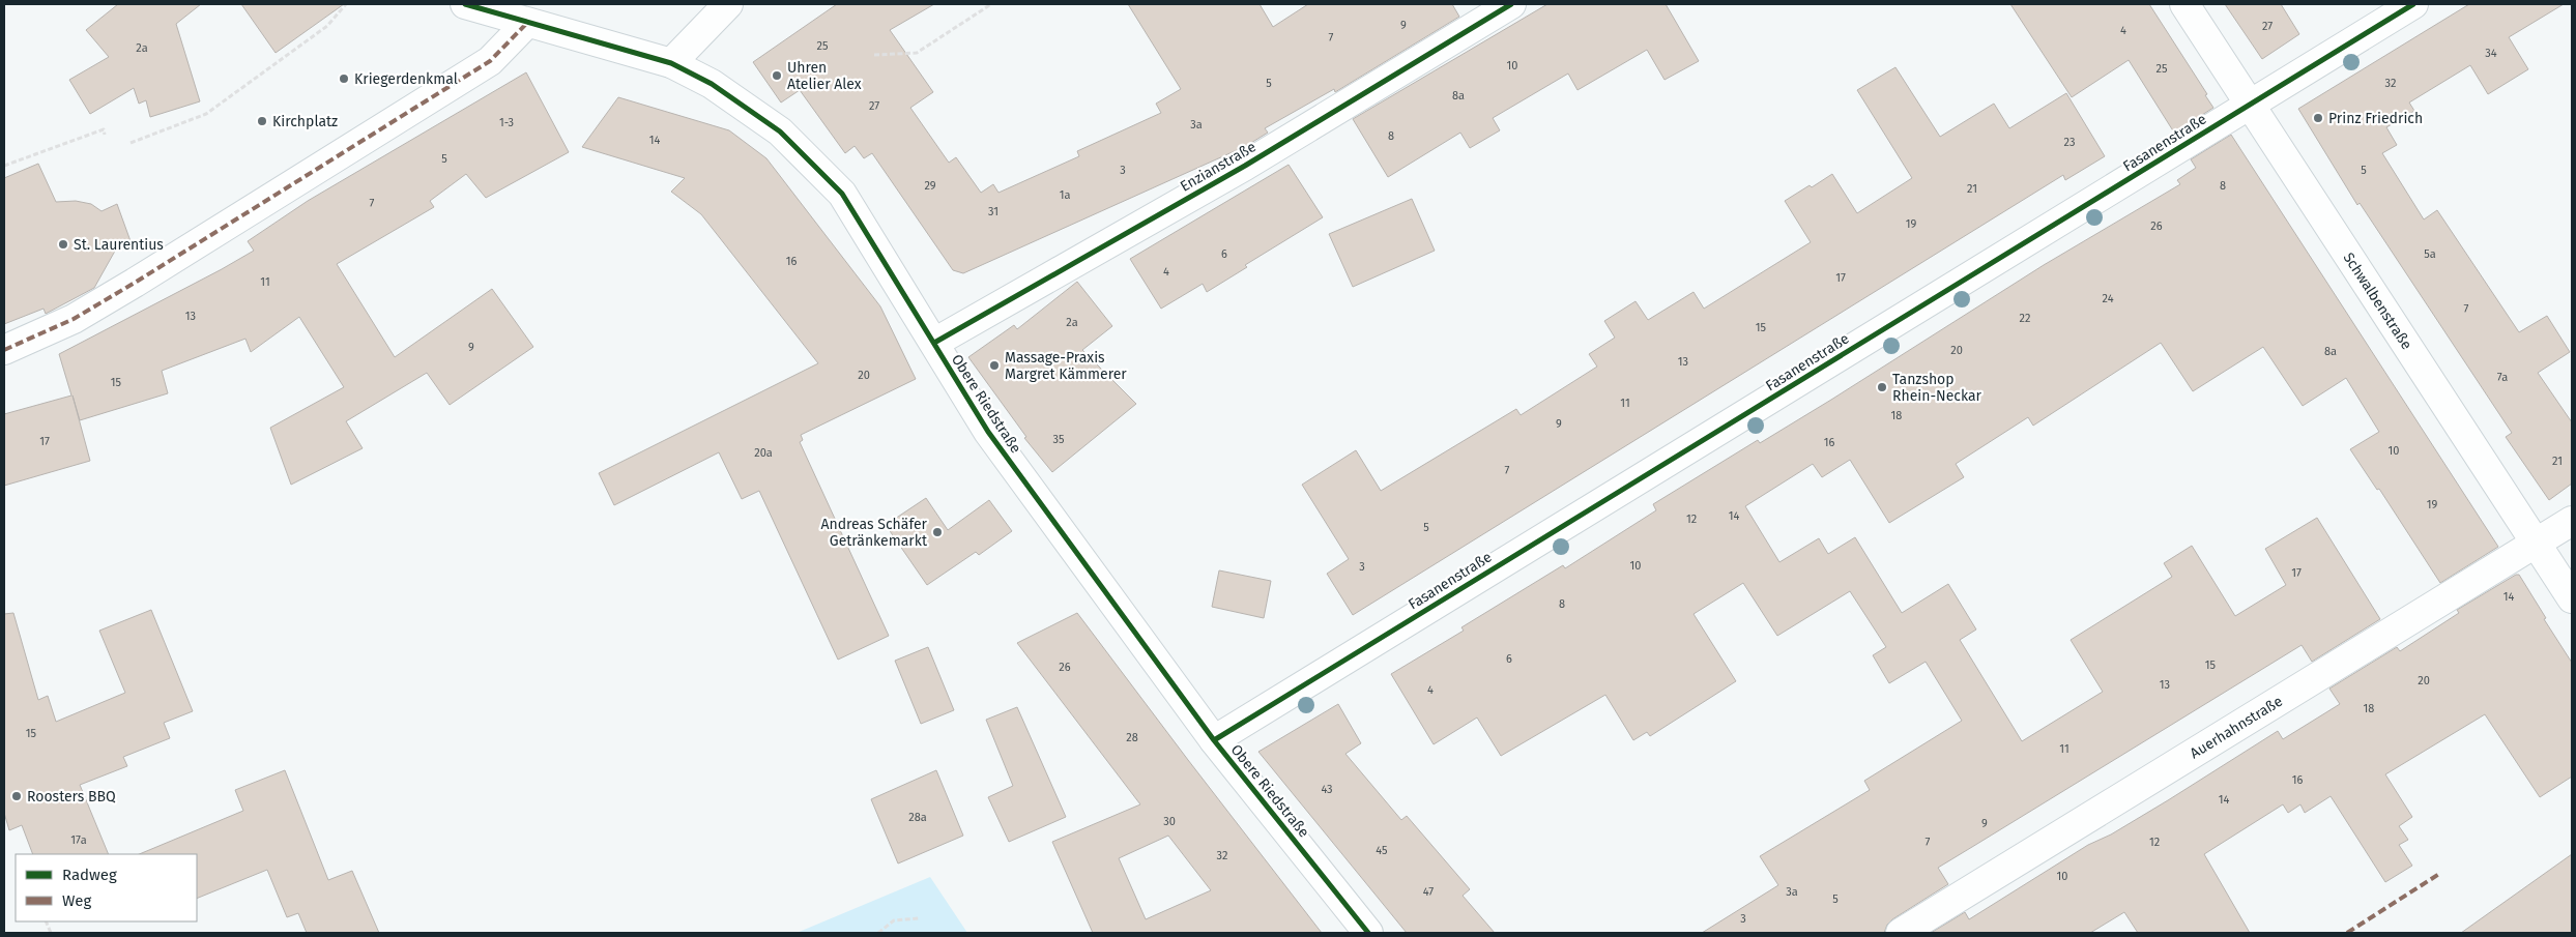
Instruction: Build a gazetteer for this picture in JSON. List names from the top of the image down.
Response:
{
  "streets": {
    "street": [
      "Fasanenstraße",
      "Enzianstraße",
      "Schwalbenstraße",
      "Obere Riedstraße",
      "Auerhahnstraße"
    ]
  },
  "crossings": [
    ["Fasanenstraße", "Schwalbenstraße"],
    ["Fasanenstraße", "Obere Riedstraße"],
    ["Enzianstraße", "Obere Riedstraße"],
    ["Schwalbenstraße", "Auerhahnstraße"]
  ],
  "places": [
    "Uhren Atelier Alex",
    "Kriegerdenkmal",
    "Prinz Friedrich",
    "Kirchplatz",
    "St. Laurentius",
    "Massage-Praxis Margret Kämmerer",
    "Tanzshop Rhein-Neckar",
    "Andreas Schäfer Getränkemarkt",
    "Roosters BBQ"
  ],
  "house_numbers": [
    "9",
    "27",
    "4",
    "7",
    "25",
    "2a",
    "34",
    "10",
    "25",
    "5",
    "32",
    "8a",
    "27",
    "1-3",
    "3a",
    "8",
    "14",
    "23",
    "5",
    "3",
    "5",
    "29",
    "8",
    "21",
    "1a",
    "7",
    "31",
    "19",
    "26",
    "6",
    "5a",
    "16",
    "4",
    "17",
    "11",
    "24",
    "7",
    "13",
    "22",
    "2a",
    "15",
    "9",
    "20",
    "8a",
    "13",
    "20",
    "7a",
    "15",
    "11",
    "18",
    "9",
    "35",
    "17",
    "16",
    "10",
    "20a",
    "21",
    "7",
    "19",
    "14",
    "12",
    "5",
    "10",
    "3",
    "17",
    "14",
    "8",
    "6",
    "15",
    "26",
    "20",
    "13",
    "4",
    "18",
    "15",
    "28",
    "11",
    "16",
    "43",
    "14",
    "28a",
    "30",
    "9",
    "17a",
    "7",
    "12",
    "45",
    "32",
    "10",
    "47",
    "3a",
    "5",
    "3"
  ],
  "legend": ["Radweg", "Weg"]
}
